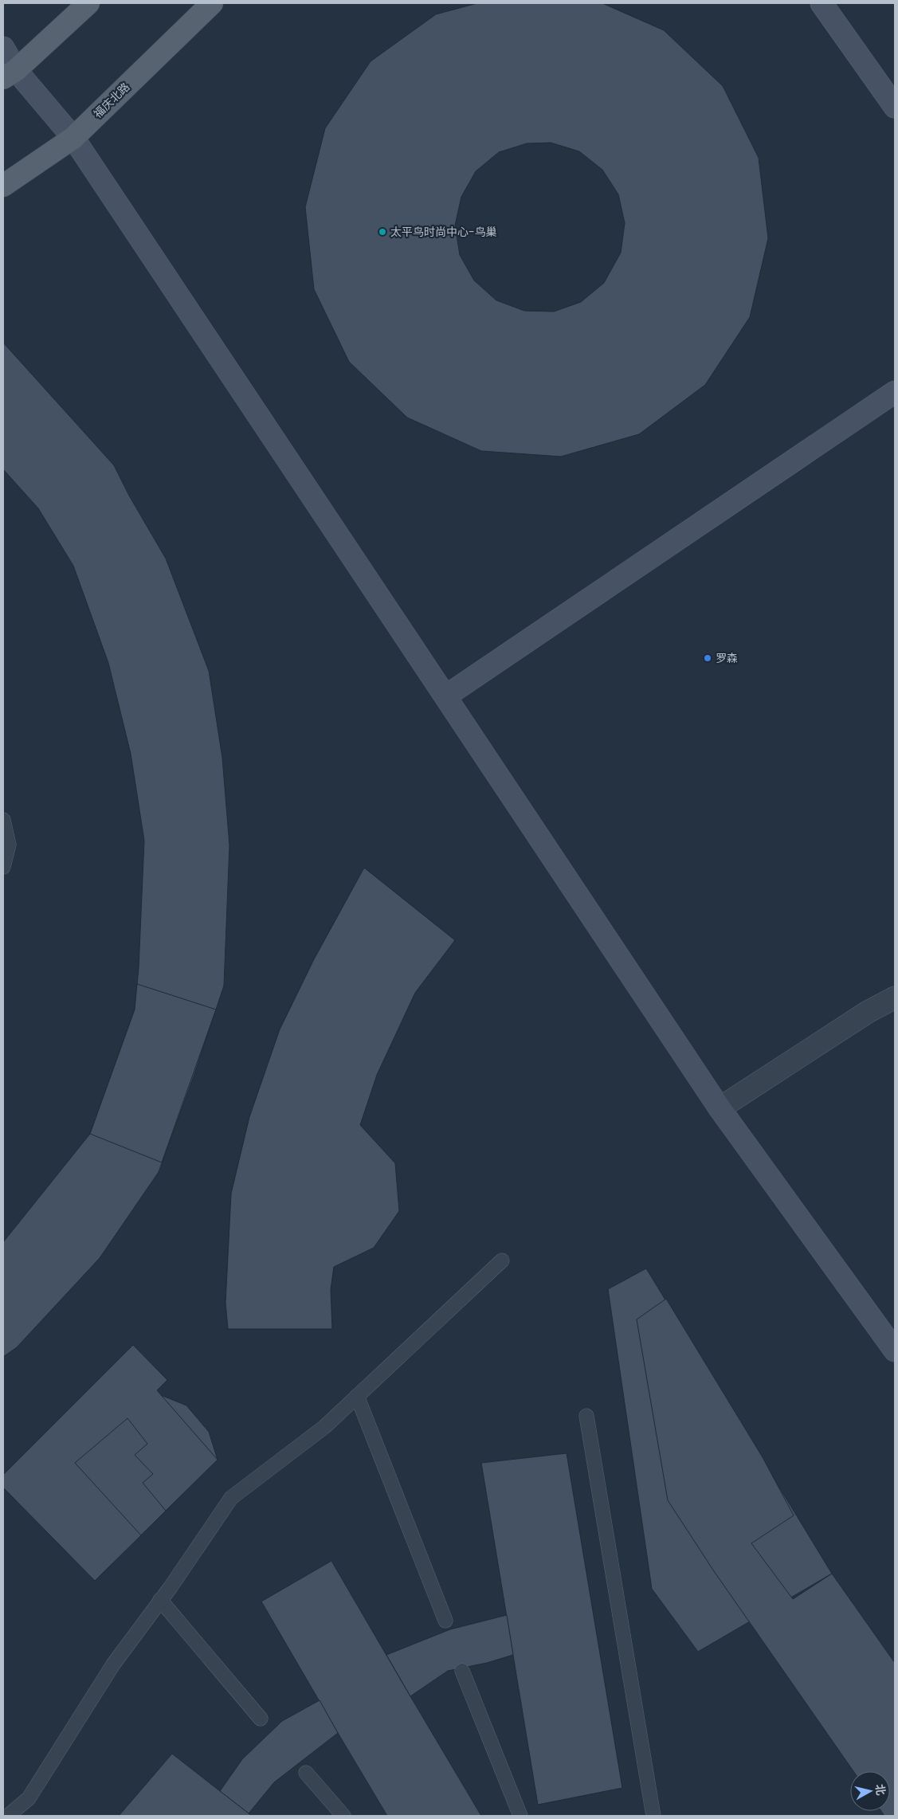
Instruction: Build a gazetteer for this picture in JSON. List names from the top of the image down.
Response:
{
  "streets": {
    "main road": ["福庆北路"]
  },
  "places": ["太平鸟时尚中心-鸟巢", "罗森"],
  "north": "right"
}
